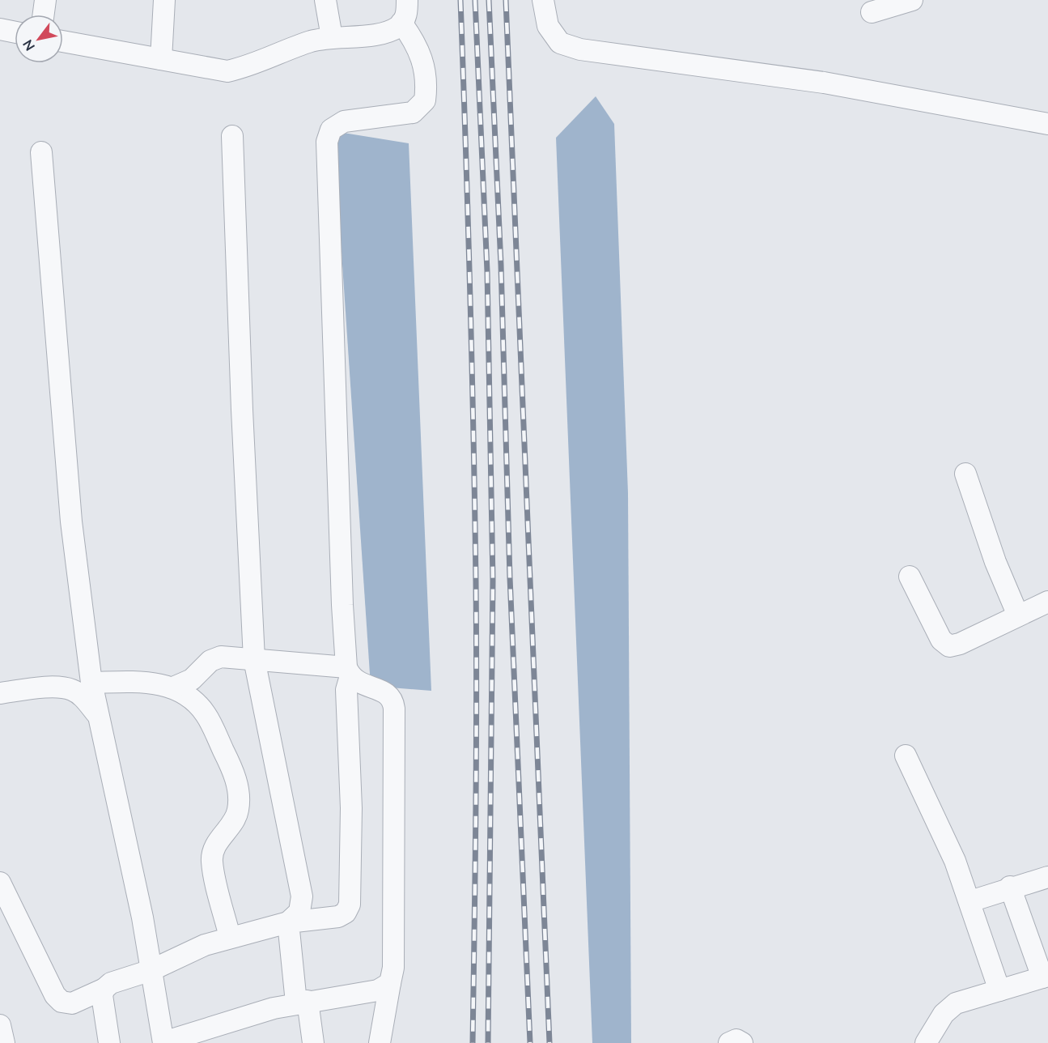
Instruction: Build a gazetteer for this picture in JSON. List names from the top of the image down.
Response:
{
  "north": "bottom left"
}
